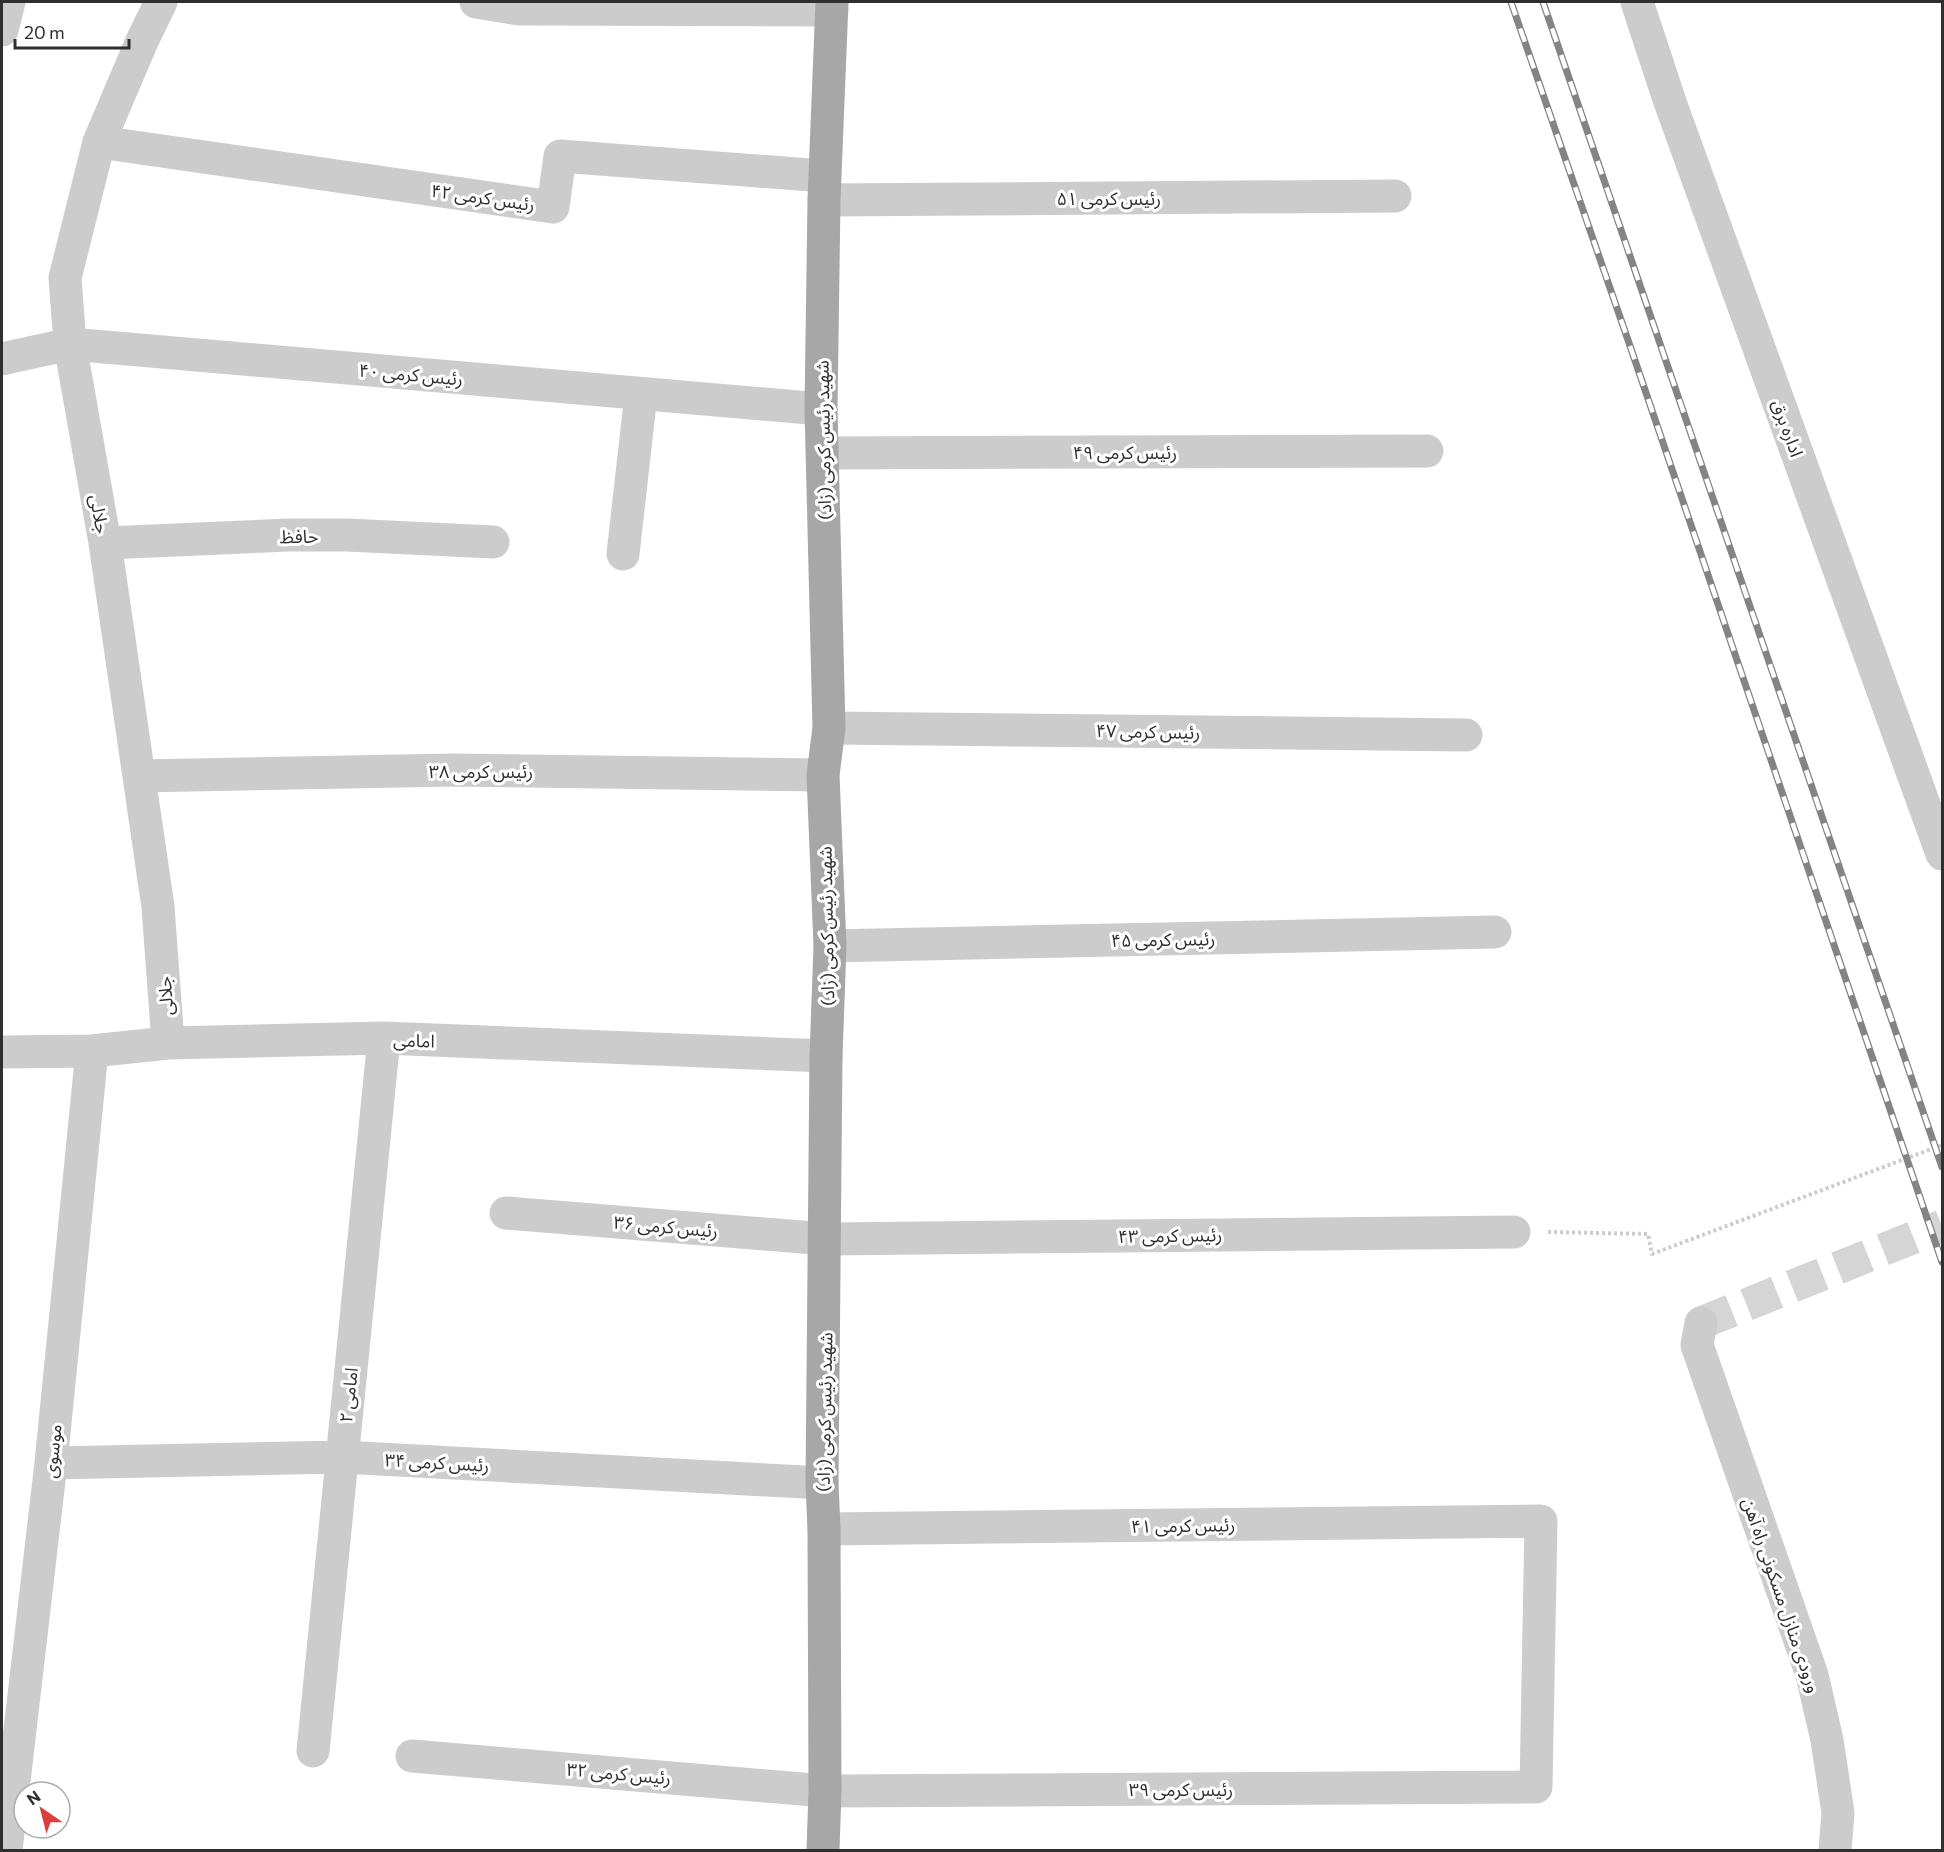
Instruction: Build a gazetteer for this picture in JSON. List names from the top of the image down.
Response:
{
  "streets": {
    "main road": ["شهید رئیس کرمی (زاد)"],
    "street": [
      "رئیس کرمی ۴۲",
      "رئیس کرمی ۵۱",
      "رئیس کرمی ۴۰",
      "اداره برق",
      "رئیس کرمی ۴۹",
      "جلالی",
      "حافظ",
      "رئیس کرمی ۴۷",
      "رئیس کرمی ۳۸",
      "رئیس کرمی ۴۵",
      "امامی",
      "رئیس کرمی ۳۶",
      "رئیس کرمی ۴۳",
      "امامی ۲",
      "موسوی",
      "رئیس کرمی ۳۴",
      "رئیس کرمی ۴۱",
      "ورودی منازل مسکونی راه آهن",
      "رئیس کرمی ۳۲",
      "رئیس کرمی ۳۹"
    ]
  },
  "crossings": [
    ["رئیس کرمی ۴۲", "رئیس کرمی ۵۱"],
    ["رئیس کرمی ۴۲", "شهید رئیس کرمی (زاد)"],
    ["رئیس کرمی ۴۲", "جلالی"],
    ["رئیس کرمی ۵۱", "شهید رئیس کرمی (زاد)"],
    ["رئیس کرمی ۴۰", "شهید رئیس کرمی (زاد)"],
    ["رئیس کرمی ۴۰", "جلالی"],
    ["شهید رئیس کرمی (زاد)", "رئیس کرمی ۴۹"],
    ["شهید رئیس کرمی (زاد)", "رئیس کرمی ۴۷"],
    ["شهید رئیس کرمی (زاد)", "رئیس کرمی ۳۸"],
    ["شهید رئیس کرمی (زاد)", "رئیس کرمی ۴۵"],
    ["شهید رئیس کرمی (زاد)", "امامی"],
    ["شهید رئیس کرمی (زاد)", "رئیس کرمی ۳۶"],
    ["شهید رئیس کرمی (زاد)", "رئیس کرمی ۴۳"],
    ["شهید رئیس کرمی (زاد)", "رئیس کرمی ۳۴"],
    ["شهید رئیس کرمی (زاد)", "رئیس کرمی ۴۱"],
    ["شهید رئیس کرمی (زاد)", "رئیس کرمی ۳۲"],
    ["شهید رئیس کرمی (زاد)", "رئیس کرمی ۳۹"],
    ["جلالی", "حافظ"],
    ["جلالی", "رئیس کرمی ۳۸"],
    ["جلالی", "امامی"],
    ["امامی", "امامی ۲"],
    ["امامی", "موسوی"],
    ["رئیس کرمی ۳۶", "رئیس کرمی ۴۳"],
    ["امامی ۲", "رئیس کرمی ۳۴"],
    ["موسوی", "رئیس کرمی ۳۴"],
    ["رئیس کرمی ۴۱", "رئیس کرمی ۳۹"],
    ["رئیس کرمی ۳۲", "رئیس کرمی ۳۹"]
  ],
  "scale_bar": "20 m",
  "north": "top left"
}
